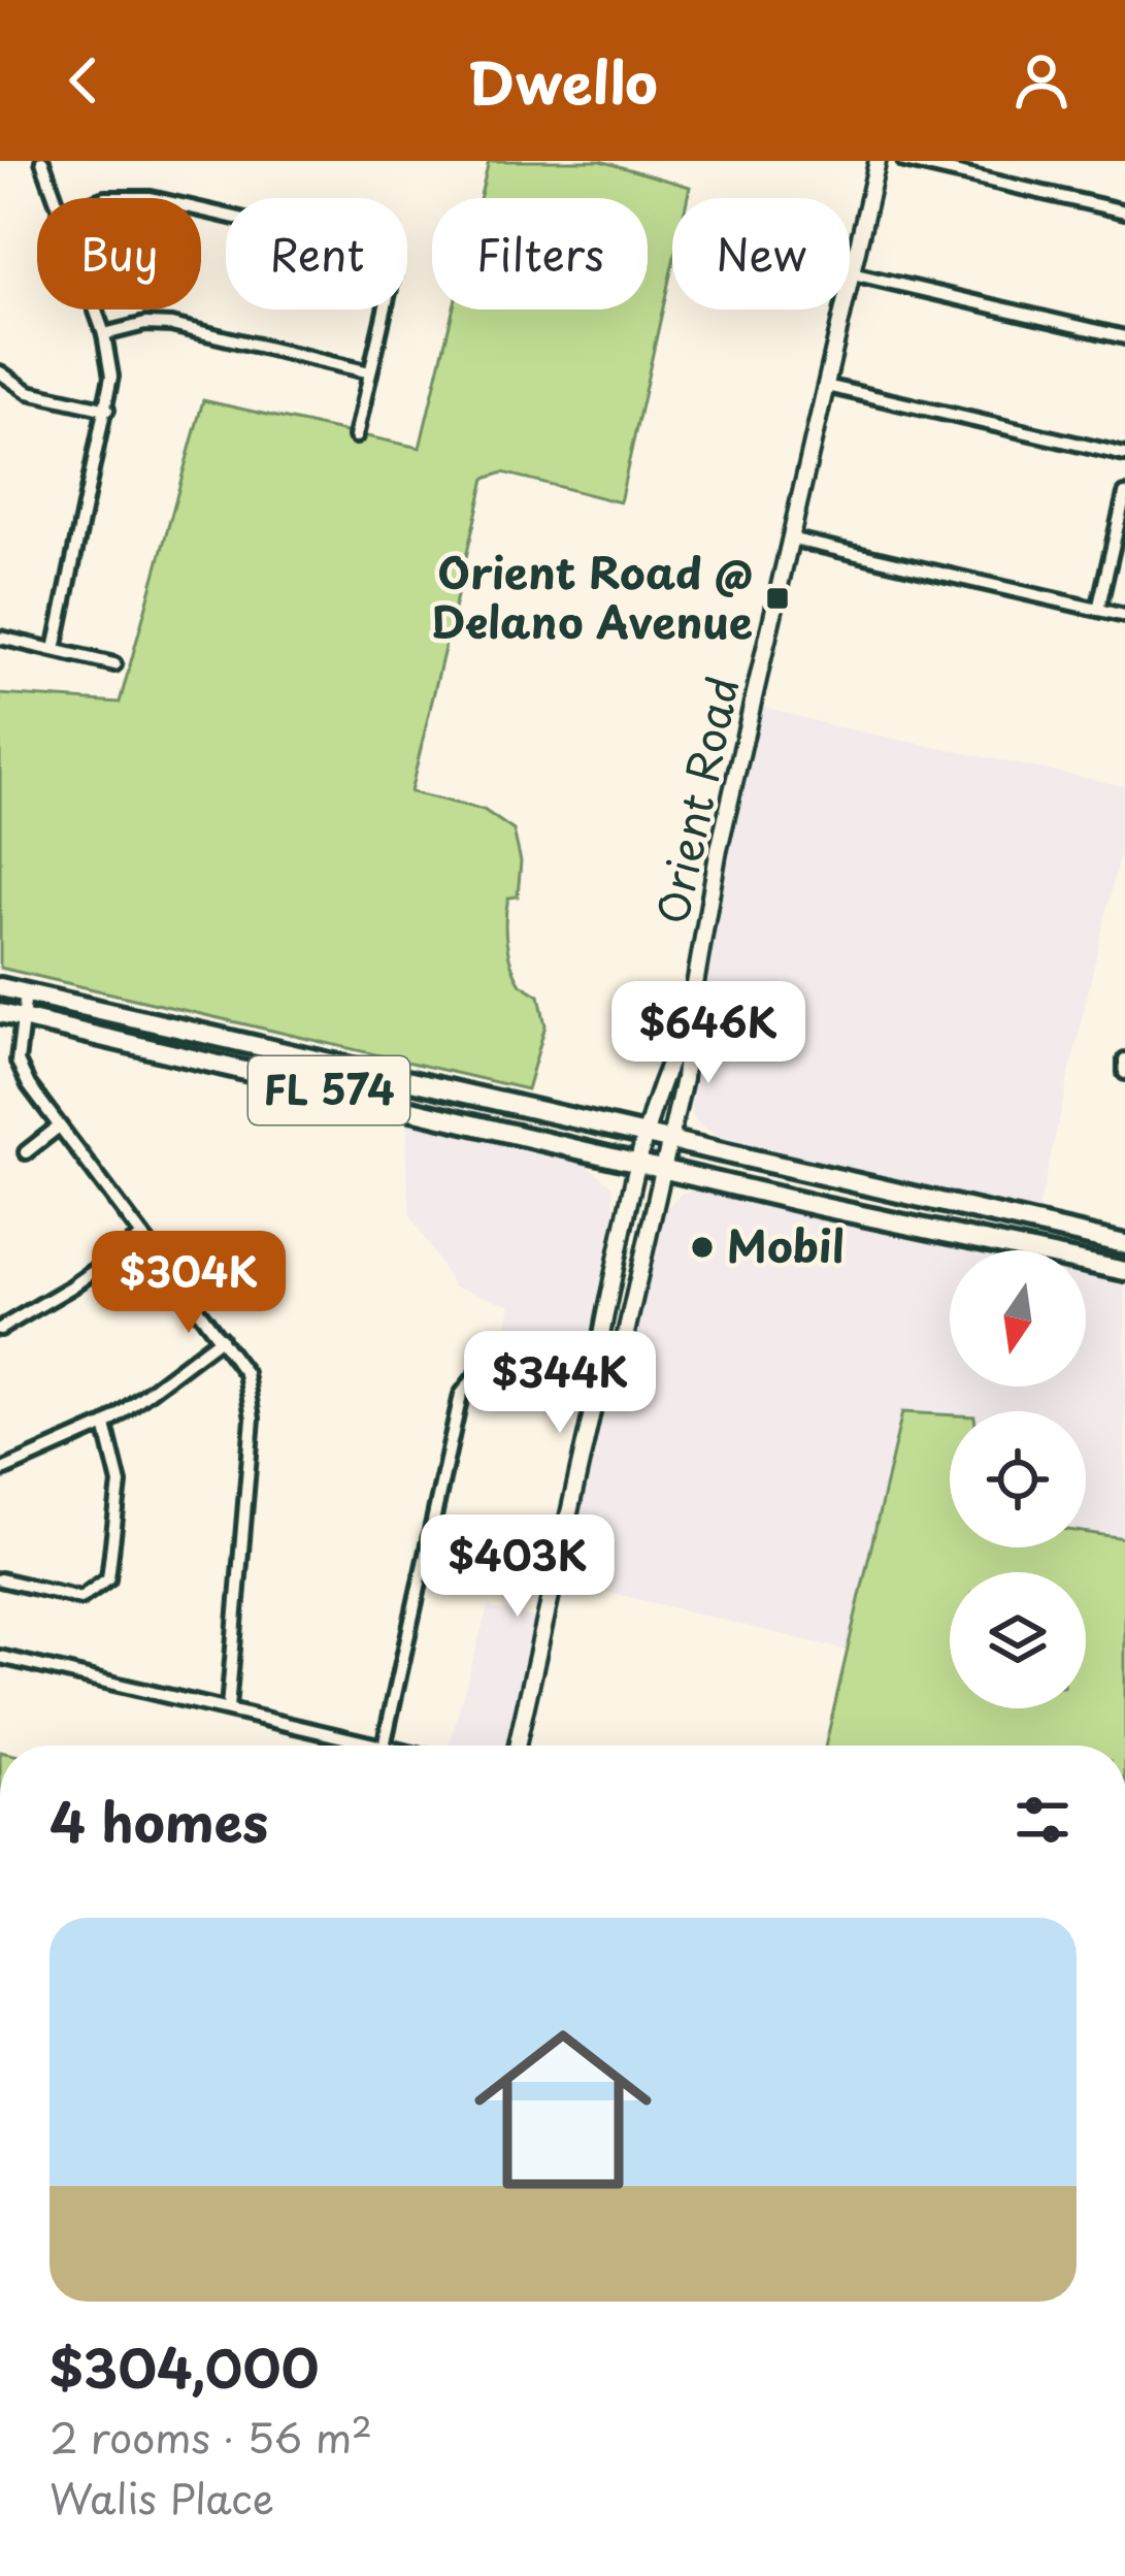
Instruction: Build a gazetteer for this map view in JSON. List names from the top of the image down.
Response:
{
  "streets": {
    "main road": ["FL 574"],
    "street": ["Orient Road"]
  },
  "crossings": [
    ["Orient Road", "FL 574"]
  ],
  "places": {
    "transit": ["Orient Road @ Delano Avenue"],
    "other": ["Mobil"]
  },
  "north": "bottom",
  "page": {
    "header": "Dwello",
    "chip": [
      "Buy",
      "Rent",
      "Filters",
      "New"
    ],
    "price": [
      "$646K",
      "$304K",
      "$344K",
      "$403K"
    ],
    "heading": "4 homes",
    "list": [
      {
        "name": "$304,000",
        "note": "2 rooms · 56 m² · Walis Place"
      }
    ]
  }
}
